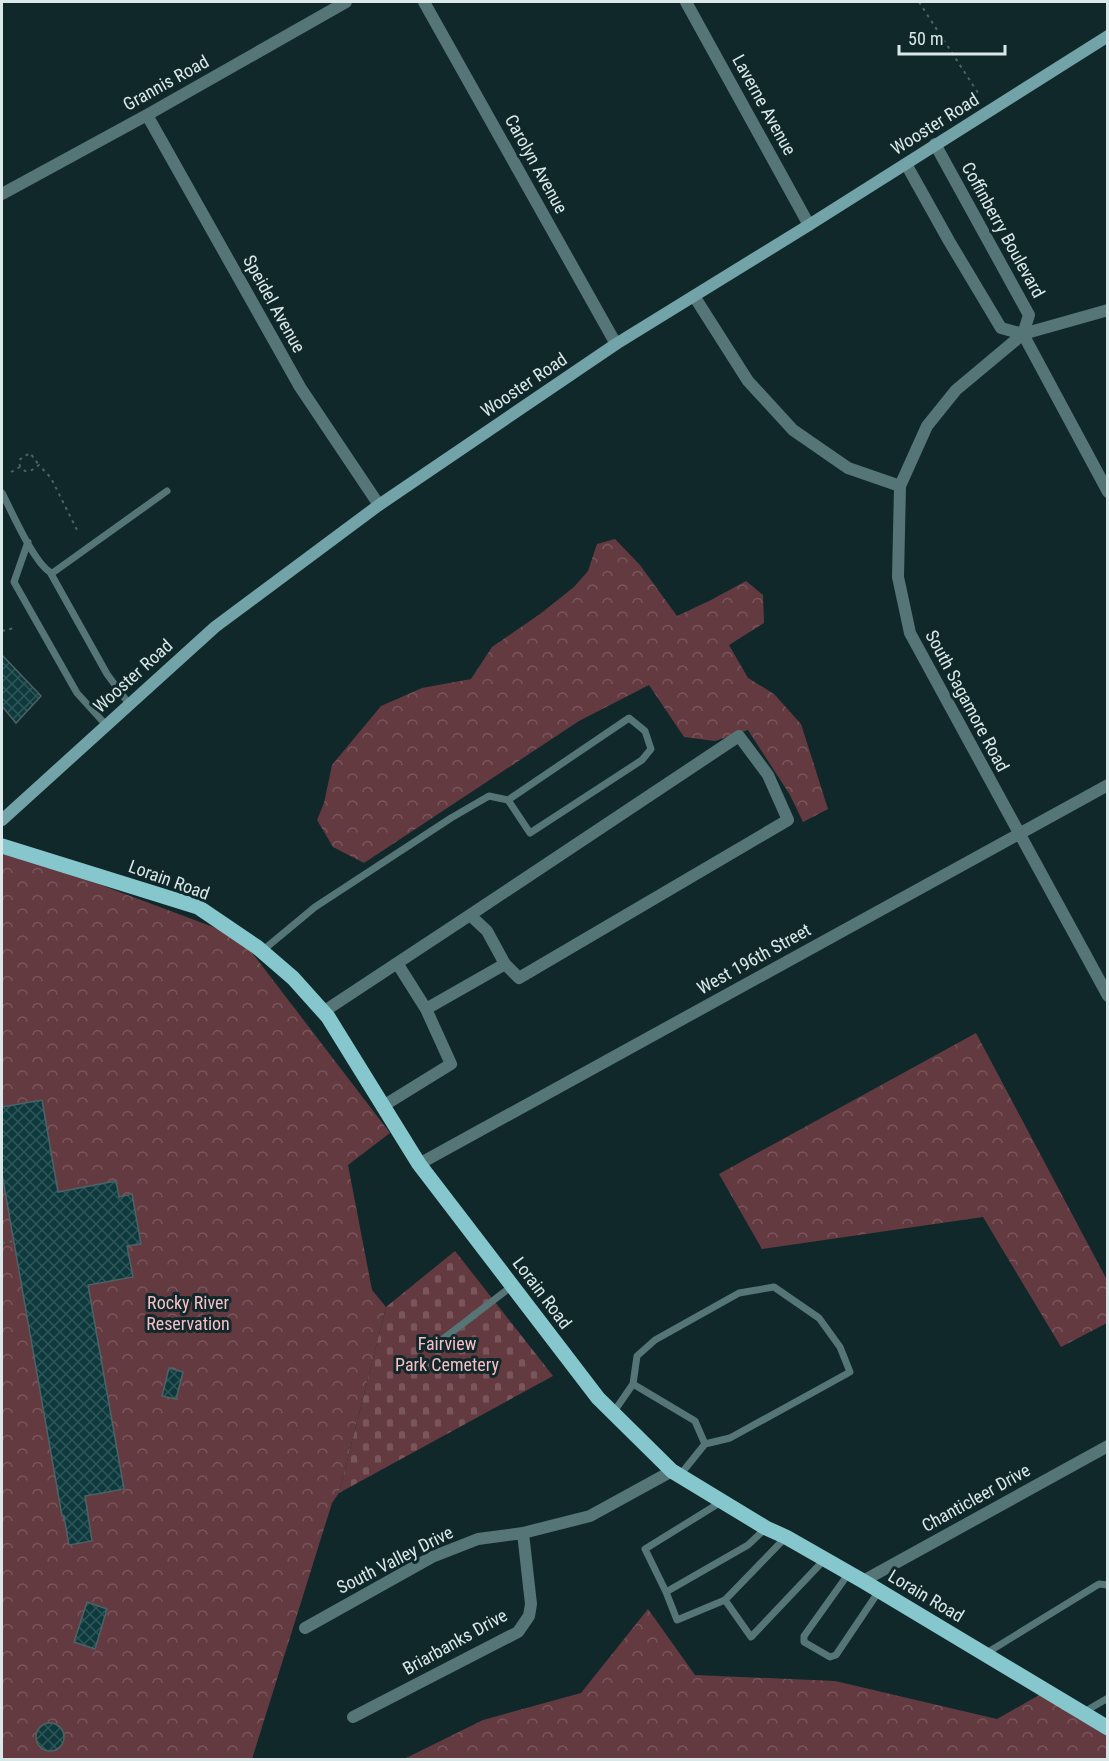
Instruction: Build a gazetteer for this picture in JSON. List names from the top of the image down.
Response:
{
  "streets": {
    "main road": ["Wooster Road", "Lorain Road"],
    "street": [
      "Grannis Road",
      "Laverne Avenue",
      "Carolyn Avenue",
      "Coffinberry Boulevard",
      "Speidel Avenue",
      "South Sagamore Road",
      "West 196th Street",
      "Chanticleer Drive",
      "South Valley Drive",
      "Briarbanks Drive"
    ]
  },
  "crossings": [
    ["Grannis Road", "Speidel Avenue"],
    ["Laverne Avenue", "Wooster Road"],
    ["Wooster Road", "Carolyn Avenue"],
    ["Wooster Road", "Coffinberry Boulevard"],
    ["Wooster Road", "Speidel Avenue"],
    ["Coffinberry Boulevard", "South Sagamore Road"],
    ["South Sagamore Road", "West 196th Street"],
    ["Lorain Road", "West 196th Street"],
    ["Lorain Road", "Chanticleer Drive"],
    ["Lorain Road", "South Valley Drive"],
    ["South Valley Drive", "Briarbanks Drive"]
  ],
  "parks": ["Rocky River Reservation", "Fairview Park Cemetery"],
  "scale_bar": "50 m"
}
